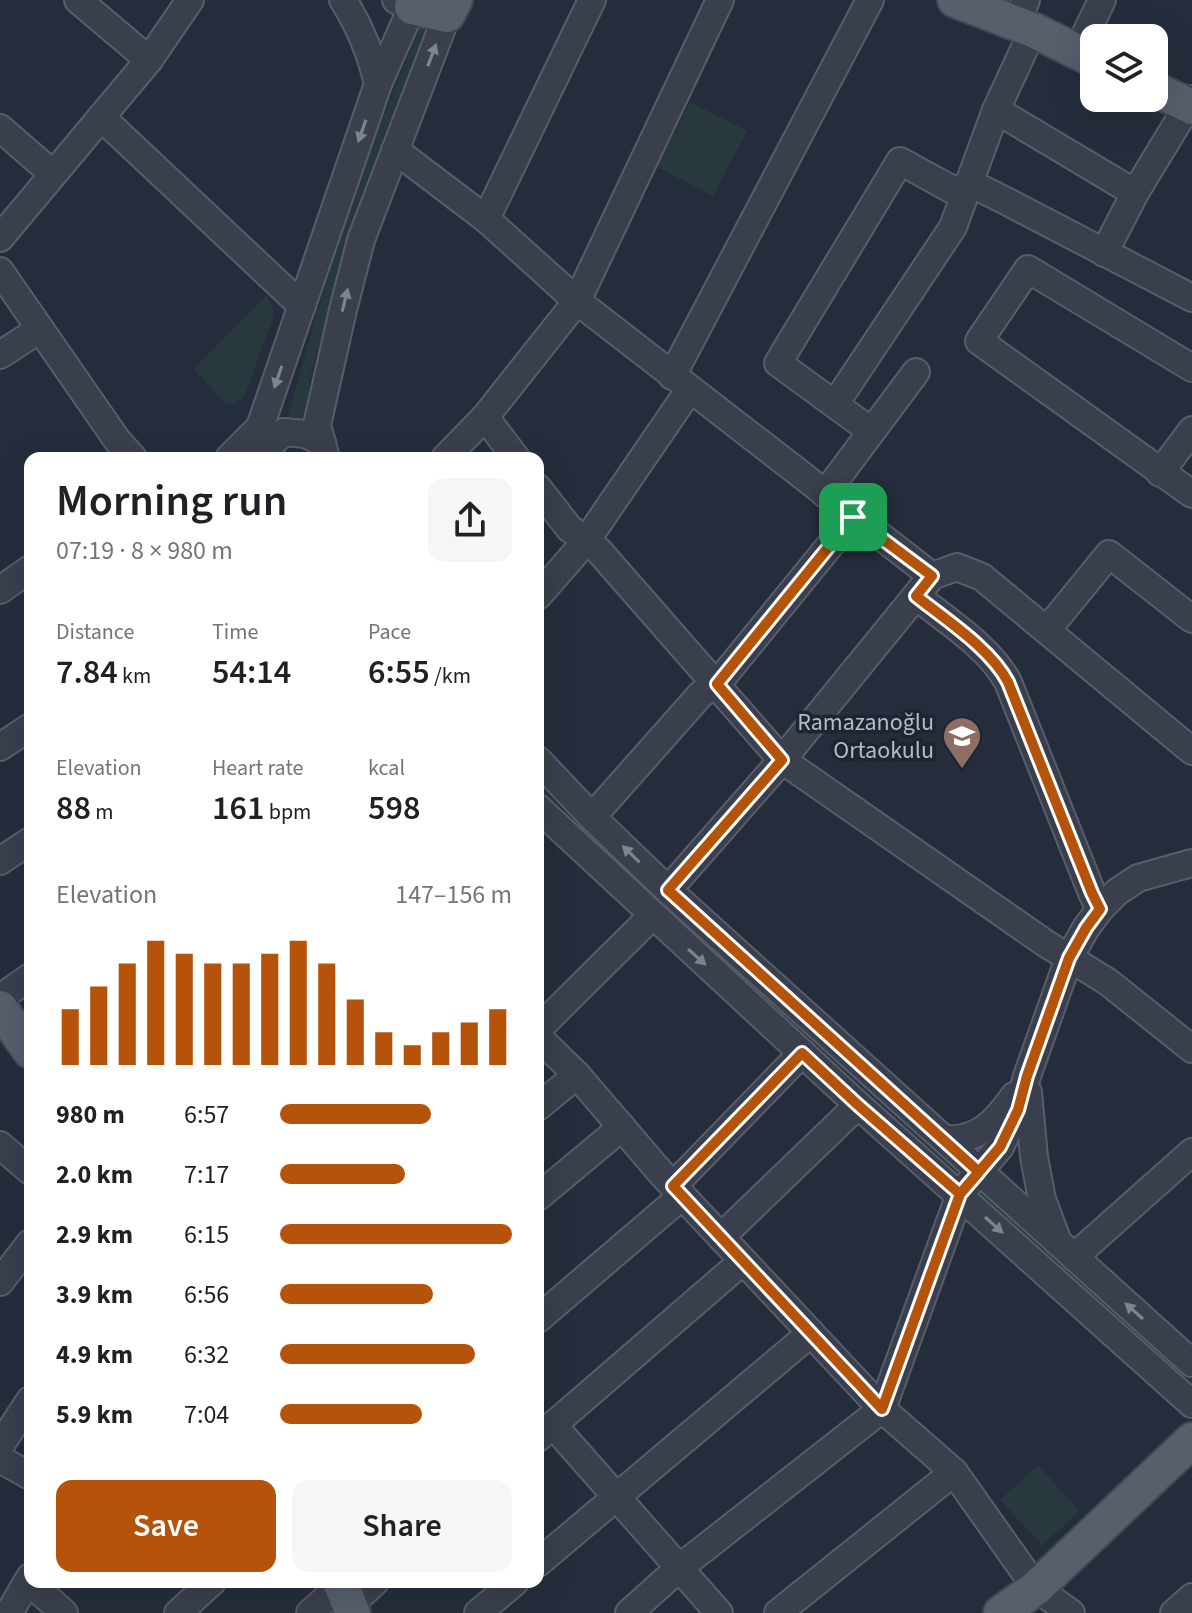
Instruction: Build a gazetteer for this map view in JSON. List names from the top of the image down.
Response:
{
  "places": {
    "school or university": ["Ramazanoğlu Ortaokulu"]
  },
  "page": {
    "heading": ["Morning run", "07:19 · 8 × 980 m"],
    "stats": [
      ["Distance", "7.84 km"],
      ["Time", "54:14"],
      ["Pace", "6:55 /km"],
      ["Elevation", "88 m"],
      ["Heart rate", "161 bpm"],
      ["kcal", "598"]
    ],
    "chart": ["Elevation", "147–156 m"],
    "list": [
      {
        "name": "980 m",
        "note": "6:57"
      },
      {
        "name": "2.0 km",
        "note": "7:17"
      },
      {
        "name": "2.9 km",
        "note": "6:15"
      },
      {
        "name": "3.9 km",
        "note": "6:56"
      },
      {
        "name": "4.9 km",
        "note": "6:32"
      },
      {
        "name": "5.9 km",
        "note": "7:04"
      }
    ],
    "buttons": ["Save", "Share"]
  }
}
